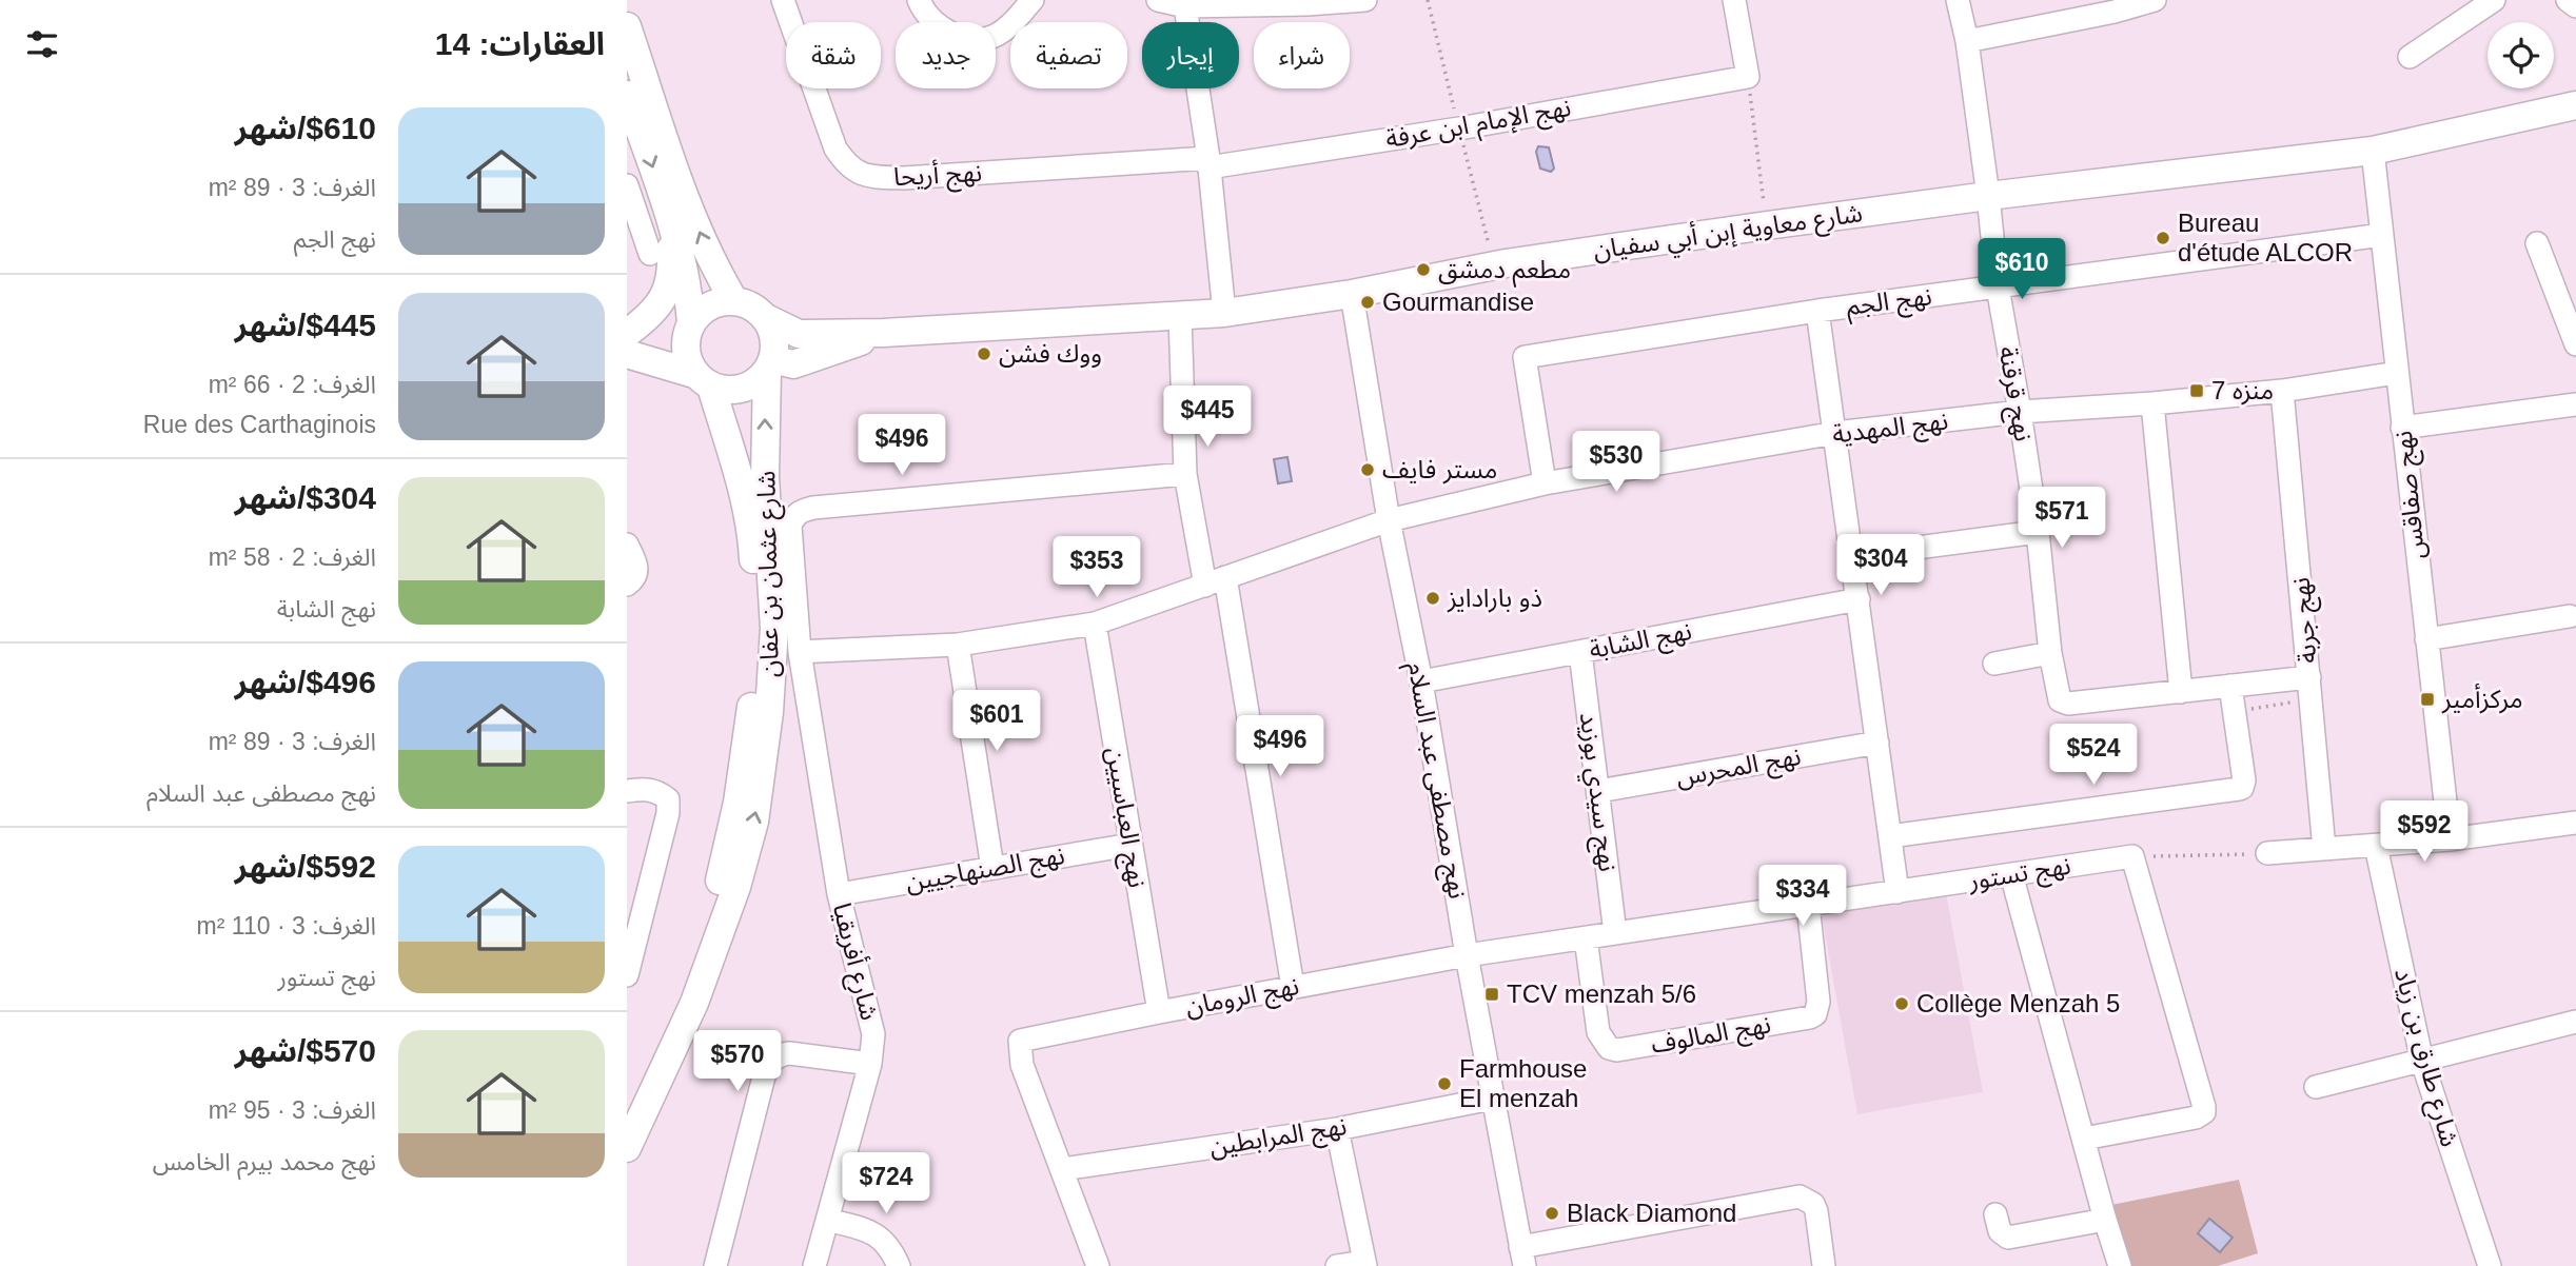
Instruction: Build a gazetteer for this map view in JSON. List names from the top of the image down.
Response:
{
  "streets": {
    "main road": ["شارع معاوية إبن أبي سفيان", "شارع عثمان بن عفان"],
    "street": [
      "نهج الإمام ابن عرفة",
      "نهج أريحا",
      "نهج الجم",
      "نهج قرقنة",
      "نهج المهدية",
      "نهج صفاقس",
      "نهج جربة",
      "نهج الشابة",
      "نهج المحرس",
      "نهج مصطفى عبد السلام",
      "نهج سيدي بوزيد",
      "نهج العباسيين",
      "نهج الصنهاجيين",
      "نهج تستور",
      "شارع أفريقيا",
      "نهج الرومان",
      "نهج المالوف",
      "شارع طارق بن زياد",
      "نهج المرابطين"
    ]
  },
  "crossings": [
    ["نهج الإمام ابن عرفة", "نهج أريحا"],
    ["شارع معاوية إبن أبي سفيان", "نهج قرقنة"],
    ["شارع معاوية إبن أبي سفيان", "نهج صفاقس"],
    ["شارع معاوية إبن أبي سفيان", "شارع عثمان بن عفان"],
    ["شارع معاوية إبن أبي سفيان", "نهج مصطفى عبد السلام"],
    ["نهج الجم", "نهج قرقنة"],
    ["نهج الجم", "نهج المهدية"],
    ["نهج الجم", "نهج صفاقس"],
    ["نهج قرقنة", "نهج المهدية"],
    ["نهج المهدية", "نهج صفاقس"],
    ["نهج المهدية", "نهج جربة"],
    ["نهج المهدية", "نهج مصطفى عبد السلام"],
    ["نهج المهدية", "نهج العباسيين"],
    ["نهج المهدية", "شارع أفريقيا"],
    ["نهج الشابة", "نهج مصطفى عبد السلام"],
    ["نهج الشابة", "نهج سيدي بوزيد"],
    ["نهج المحرس", "نهج سيدي بوزيد"],
    ["نهج مصطفى عبد السلام", "نهج تستور"],
    ["نهج مصطفى عبد السلام", "نهج الرومان"],
    ["نهج مصطفى عبد السلام", "نهج المرابطين"],
    ["نهج سيدي بوزيد", "نهج تستور"],
    ["نهج العباسيين", "نهج الصنهاجيين"],
    ["نهج العباسيين", "نهج الرومان"],
    ["نهج الصنهاجيين", "شارع أفريقيا"],
    ["نهج تستور", "نهج الرومان"],
    ["نهج تستور", "نهج المالوف"],
    ["نهج الرومان", "نهج المرابطين"]
  ],
  "places": {
    "other": [
      "Bureau d'étude ALCOR",
      "مطعم دمشق",
      "Gourmandise",
      "ووك فشن",
      "مستر فايف",
      "ذو بارادايز",
      "Collège Menzah 5",
      "Farmhouse El menzah",
      "Black Diamond"
    ],
    "transit": ["منزه 7", "مركزأمير", "TCV menzah 5/6"]
  },
  "page": {
    "heading": "العقارات: 14",
    "chip": [
      "شراء",
      "إيجار",
      "تصفية",
      "جديد",
      "شقة"
    ],
    "list": [
      {
        "name": "$610/شهر",
        "note": "الغرف: 3 · 89 m² · نهج الجم"
      },
      {
        "name": "$445/شهر",
        "note": "الغرف: 2 · 66 m² · Rue des Carthaginois"
      },
      {
        "name": "$304/شهر",
        "note": "الغرف: 2 · 58 m² · نهج الشابة"
      },
      {
        "name": "$496/شهر",
        "note": "الغرف: 3 · 89 m² · نهج مصطفى عبد السلام"
      },
      {
        "name": "$592/شهر",
        "note": "الغرف: 3 · 110 m² · نهج تستور"
      },
      {
        "name": "$570/شهر",
        "note": "الغرف: 3 · 95 m² · نهج محمد بيرم الخامس"
      }
    ],
    "price": [
      "$610",
      "$445",
      "$496",
      "$530",
      "$571",
      "$304",
      "$353",
      "$601",
      "$496",
      "$524",
      "$592",
      "$334",
      "$570",
      "$724"
    ]
  }
}
